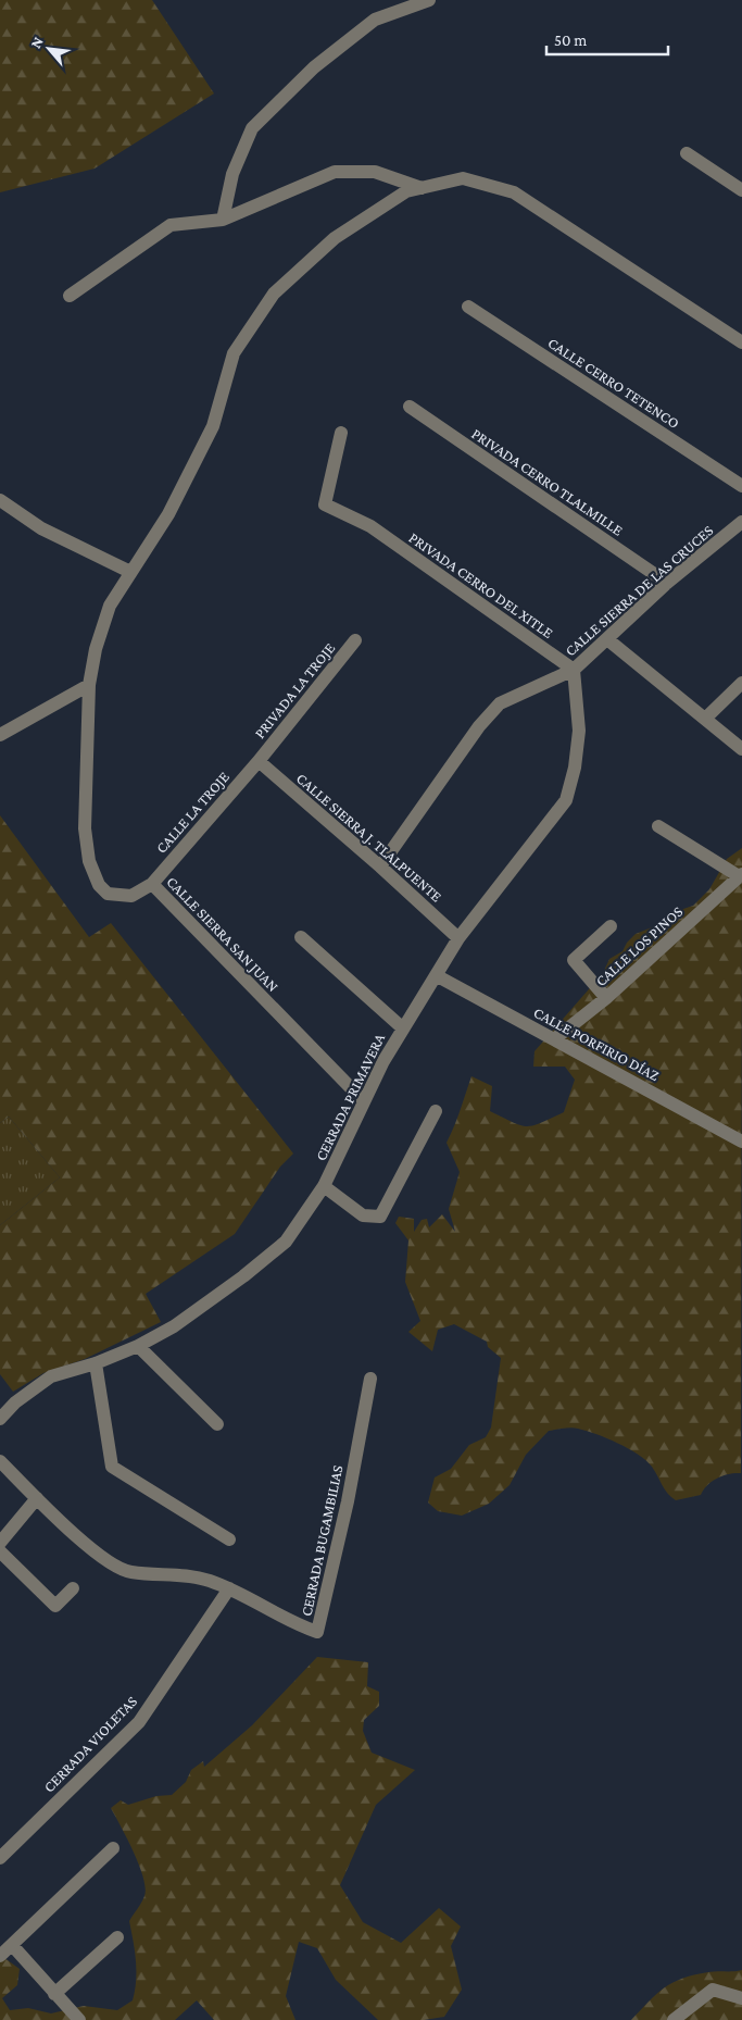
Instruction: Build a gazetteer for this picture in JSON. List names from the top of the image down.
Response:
{
  "streets": {
    "street": [
      "CALLE CERRO TETENCO",
      "PRIVADA CERRO TLALMILLE",
      "PRIVADA CERRO DEL XITLE",
      "CALLE SIERRA DE LAS CRUCES",
      "PRIVADA LA TROJE",
      "CALLE LA TROJE",
      "CALLE SIERRA J. TLALPUENTE",
      "CALLE SIERRA SAN JUAN",
      "CALLE LOS PINOS",
      "CALLE PORFIRIO DÍAZ",
      "CERRADA PRIMAVERA",
      "CERRADA BUGAMBILIAS",
      "CERRADA VIOLETAS"
    ]
  },
  "crossings": [
    ["PRIVADA CERRO TLALMILLE", "CALLE SIERRA DE LAS CRUCES"],
    ["PRIVADA CERRO DEL XITLE", "CALLE SIERRA DE LAS CRUCES"],
    ["PRIVADA CERRO DEL XITLE", "CERRADA PRIMAVERA"],
    ["CALLE SIERRA DE LAS CRUCES", "CALLE SIERRA J. TLALPUENTE"],
    ["CALLE SIERRA DE LAS CRUCES", "CERRADA PRIMAVERA"],
    ["PRIVADA LA TROJE", "CALLE LA TROJE"],
    ["PRIVADA LA TROJE", "CALLE SIERRA J. TLALPUENTE"],
    ["CALLE LA TROJE", "CALLE SIERRA J. TLALPUENTE"],
    ["CALLE LA TROJE", "CALLE SIERRA SAN JUAN"],
    ["CALLE SIERRA J. TLALPUENTE", "CERRADA PRIMAVERA"],
    ["CALLE SIERRA SAN JUAN", "CERRADA PRIMAVERA"],
    ["CALLE LOS PINOS", "CALLE PORFIRIO DÍAZ"],
    ["CALLE PORFIRIO DÍAZ", "CERRADA PRIMAVERA"],
    ["CERRADA BUGAMBILIAS", "CERRADA VIOLETAS"]
  ],
  "scale_bar": "50 m",
  "north": "top left"
}
